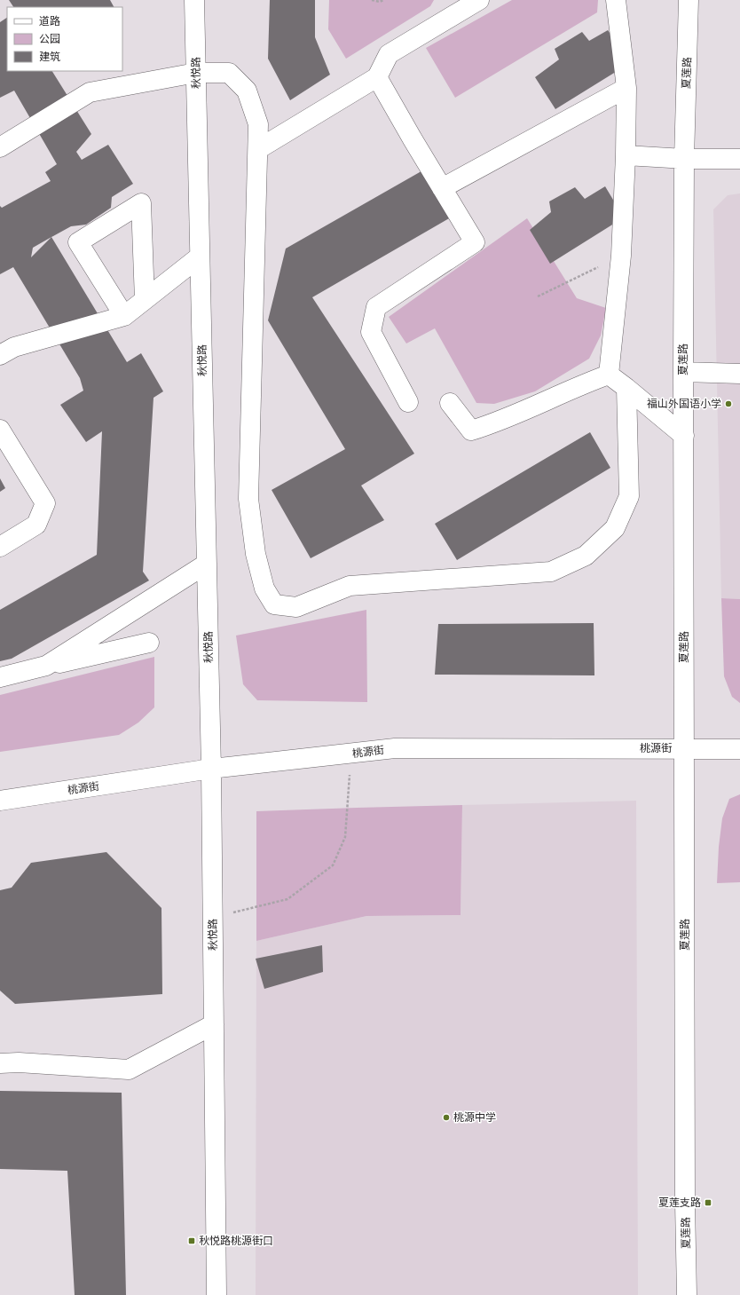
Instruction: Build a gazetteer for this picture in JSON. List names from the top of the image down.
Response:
{
  "streets": {
    "street": ["秋悦路", "夏莲路", "桃源街"]
  },
  "crossings": [
    ["秋悦路", "桃源街"],
    ["夏莲路", "桃源街"]
  ],
  "places": {
    "other": ["福山外国语小学", "桃源中学"],
    "transit": ["夏莲支路", "秋悦路桃源街口"]
  },
  "legend": ["道路", "公园", "建筑"]
}
